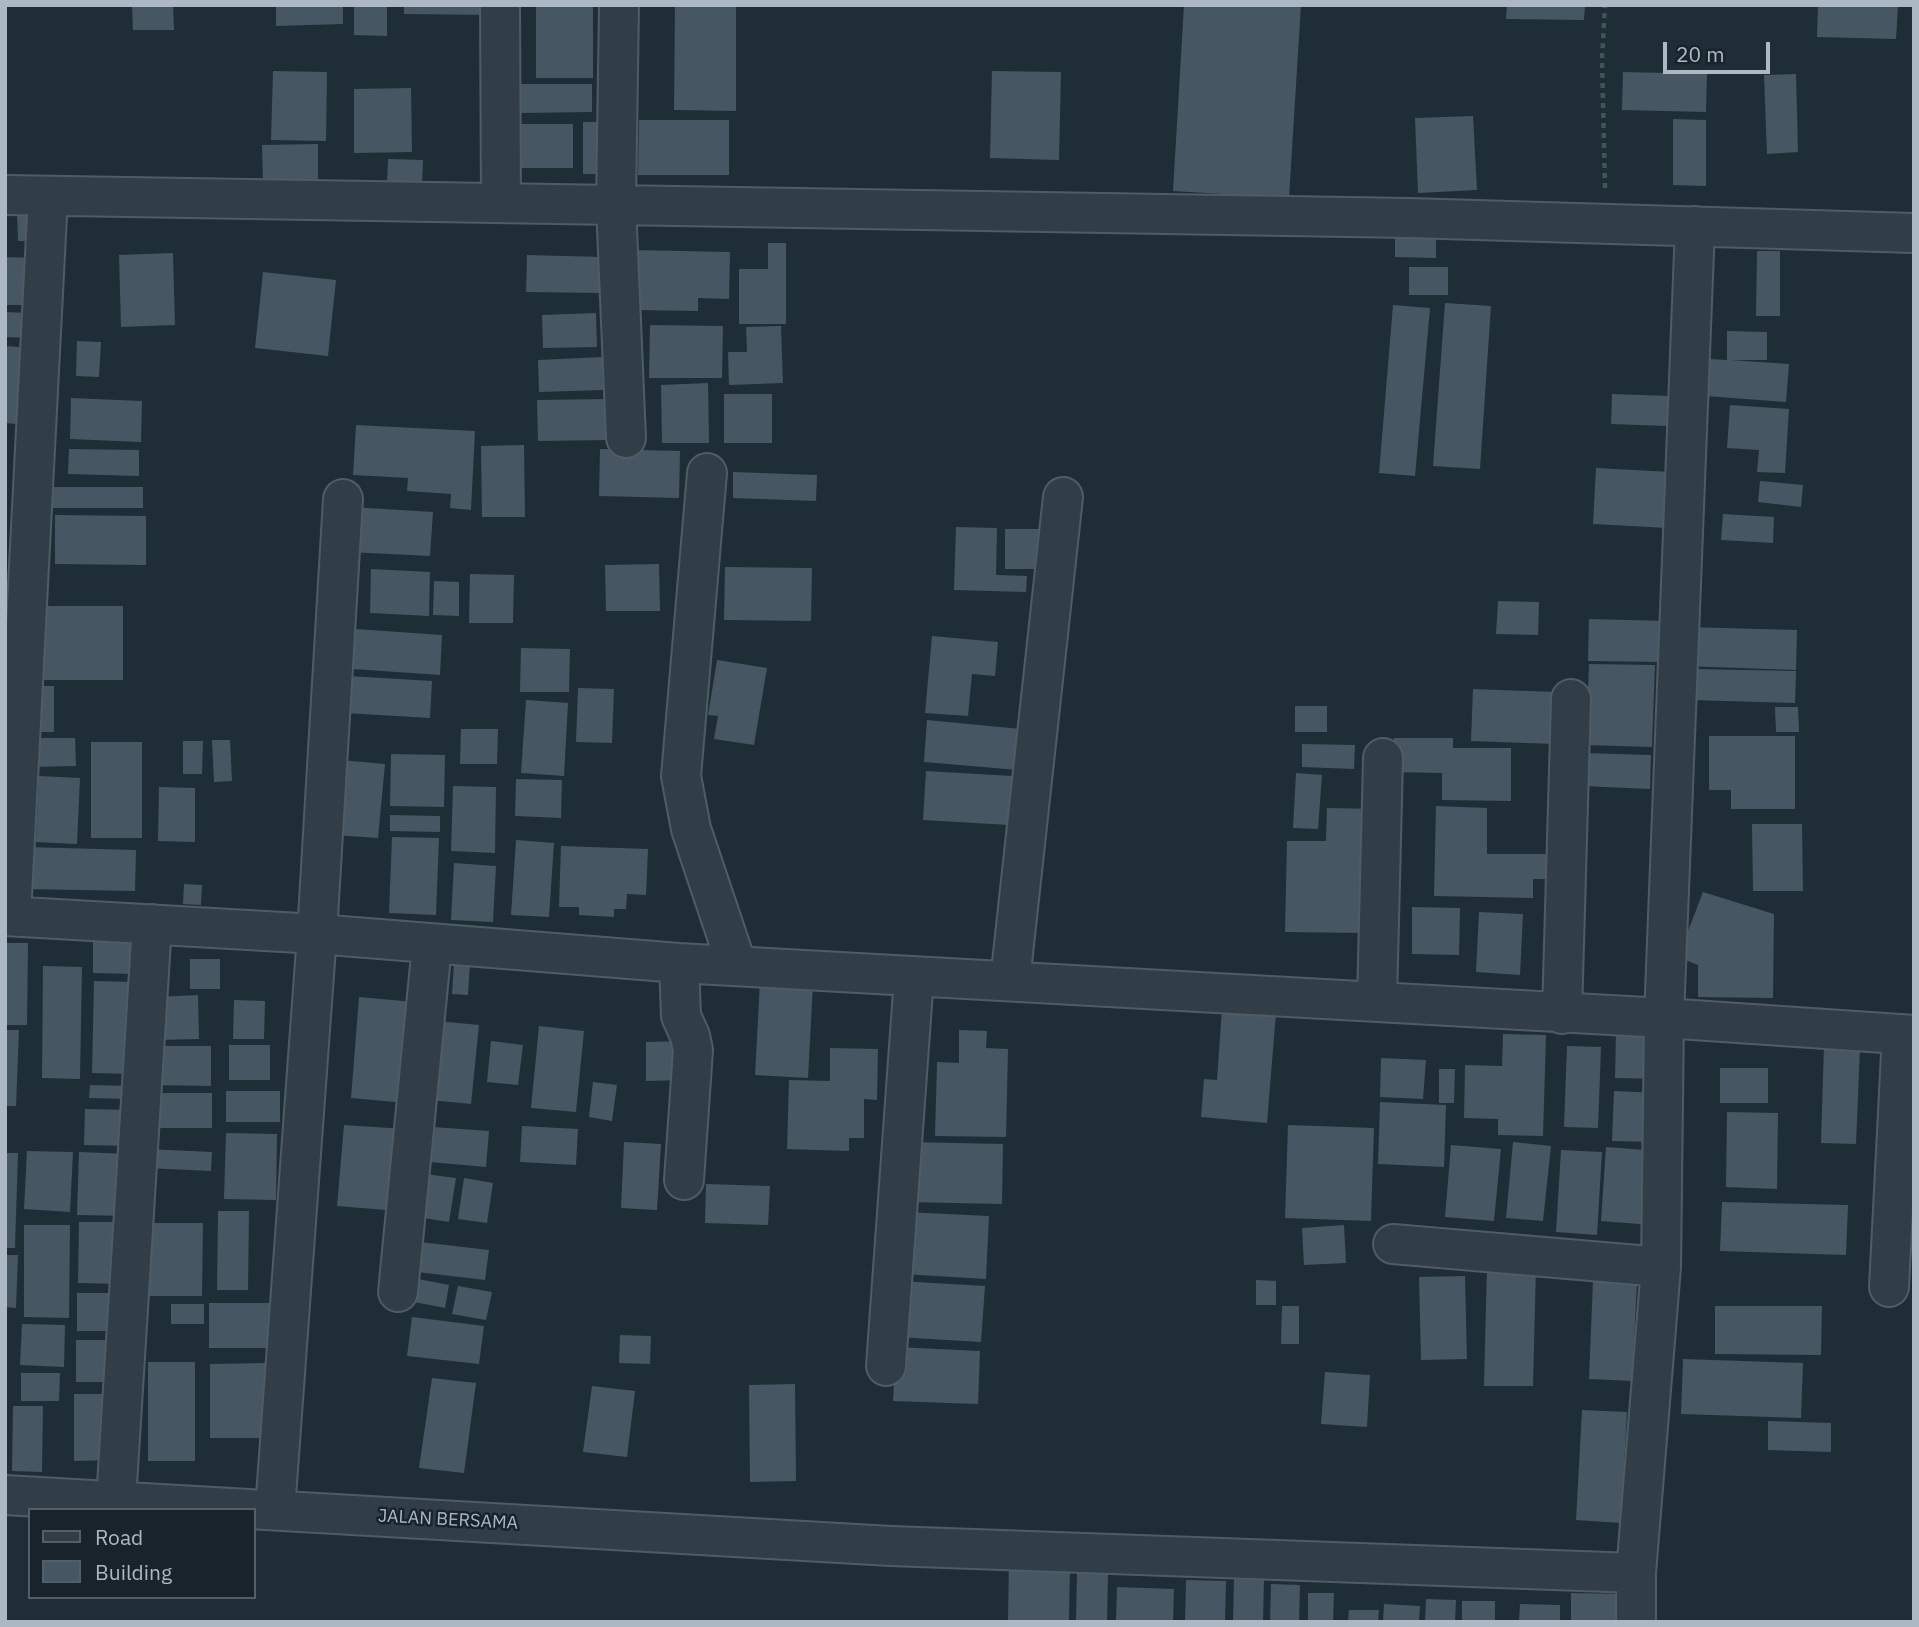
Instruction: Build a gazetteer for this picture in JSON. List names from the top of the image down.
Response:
{
  "streets": {
    "street": ["JALAN BERSAMA"]
  },
  "legend": ["Road", "Building"],
  "scale_bar": "20 m"
}
